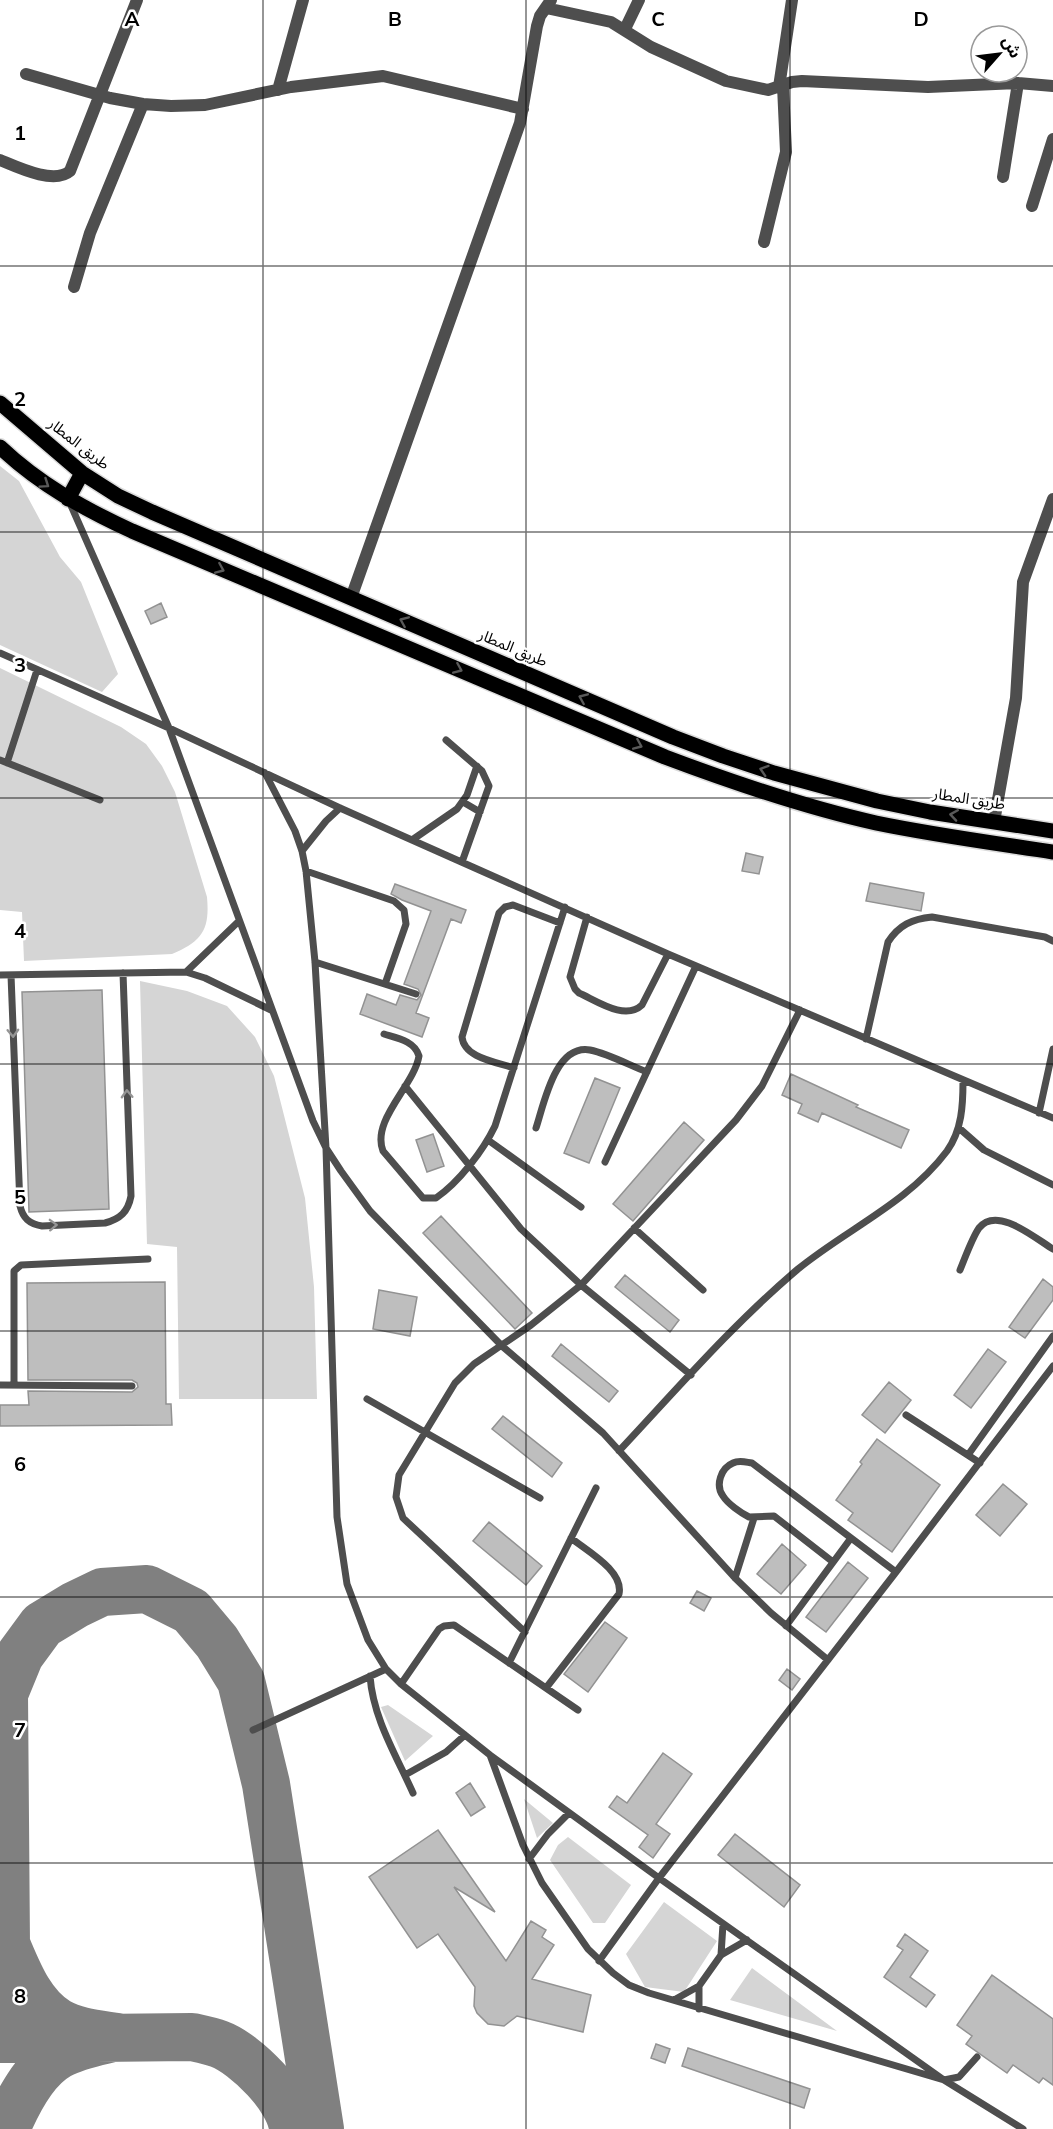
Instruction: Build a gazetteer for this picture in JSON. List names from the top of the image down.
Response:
{
  "streets": {
    "main road": ["طريق المطار"]
  },
  "north": "top right",
  "grid": {
    "columns": [
      "A",
      "B",
      "C",
      "D"
    ],
    "rows": [
      "1",
      "2",
      "3",
      "4",
      "5",
      "6",
      "7",
      "8"
    ]
  }
}
